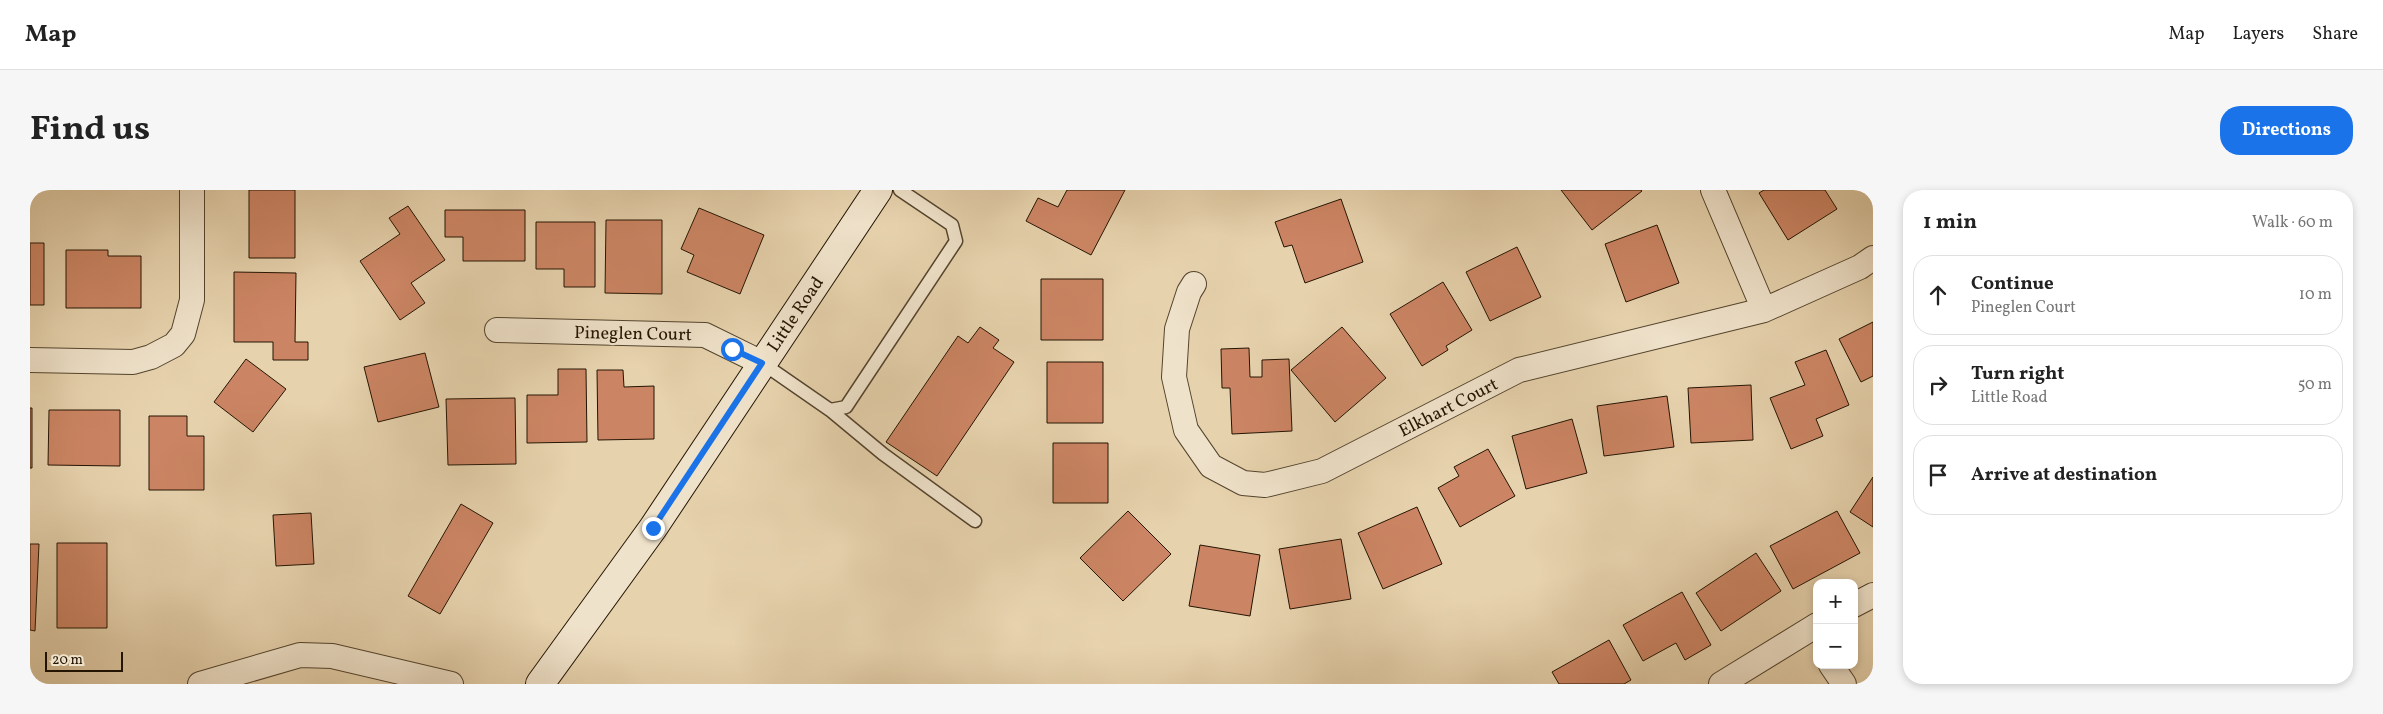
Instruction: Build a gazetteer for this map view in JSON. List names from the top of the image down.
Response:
{
  "streets": {
    "street": ["Little Road", "Pineglen Court", "Elkhart Court"]
  },
  "crossings": [
    ["Little Road", "Pineglen Court"]
  ],
  "scale_bar": "20 m",
  "page": {
    "header": "Map",
    "nav": ["Map", "Layers", "Share"],
    "title": "Find us",
    "buttons": "Directions",
    "heading": ["1 min", "Walk · 60 m"],
    "list": [
      ["Continue", "Pineglen Court", "10 m"],
      ["Turn right", "Little Road", "50 m"],
      "Arrive at destination"
    ],
    "map_buttons": ["+", "−"],
    "scale": "20 m"
  }
}
